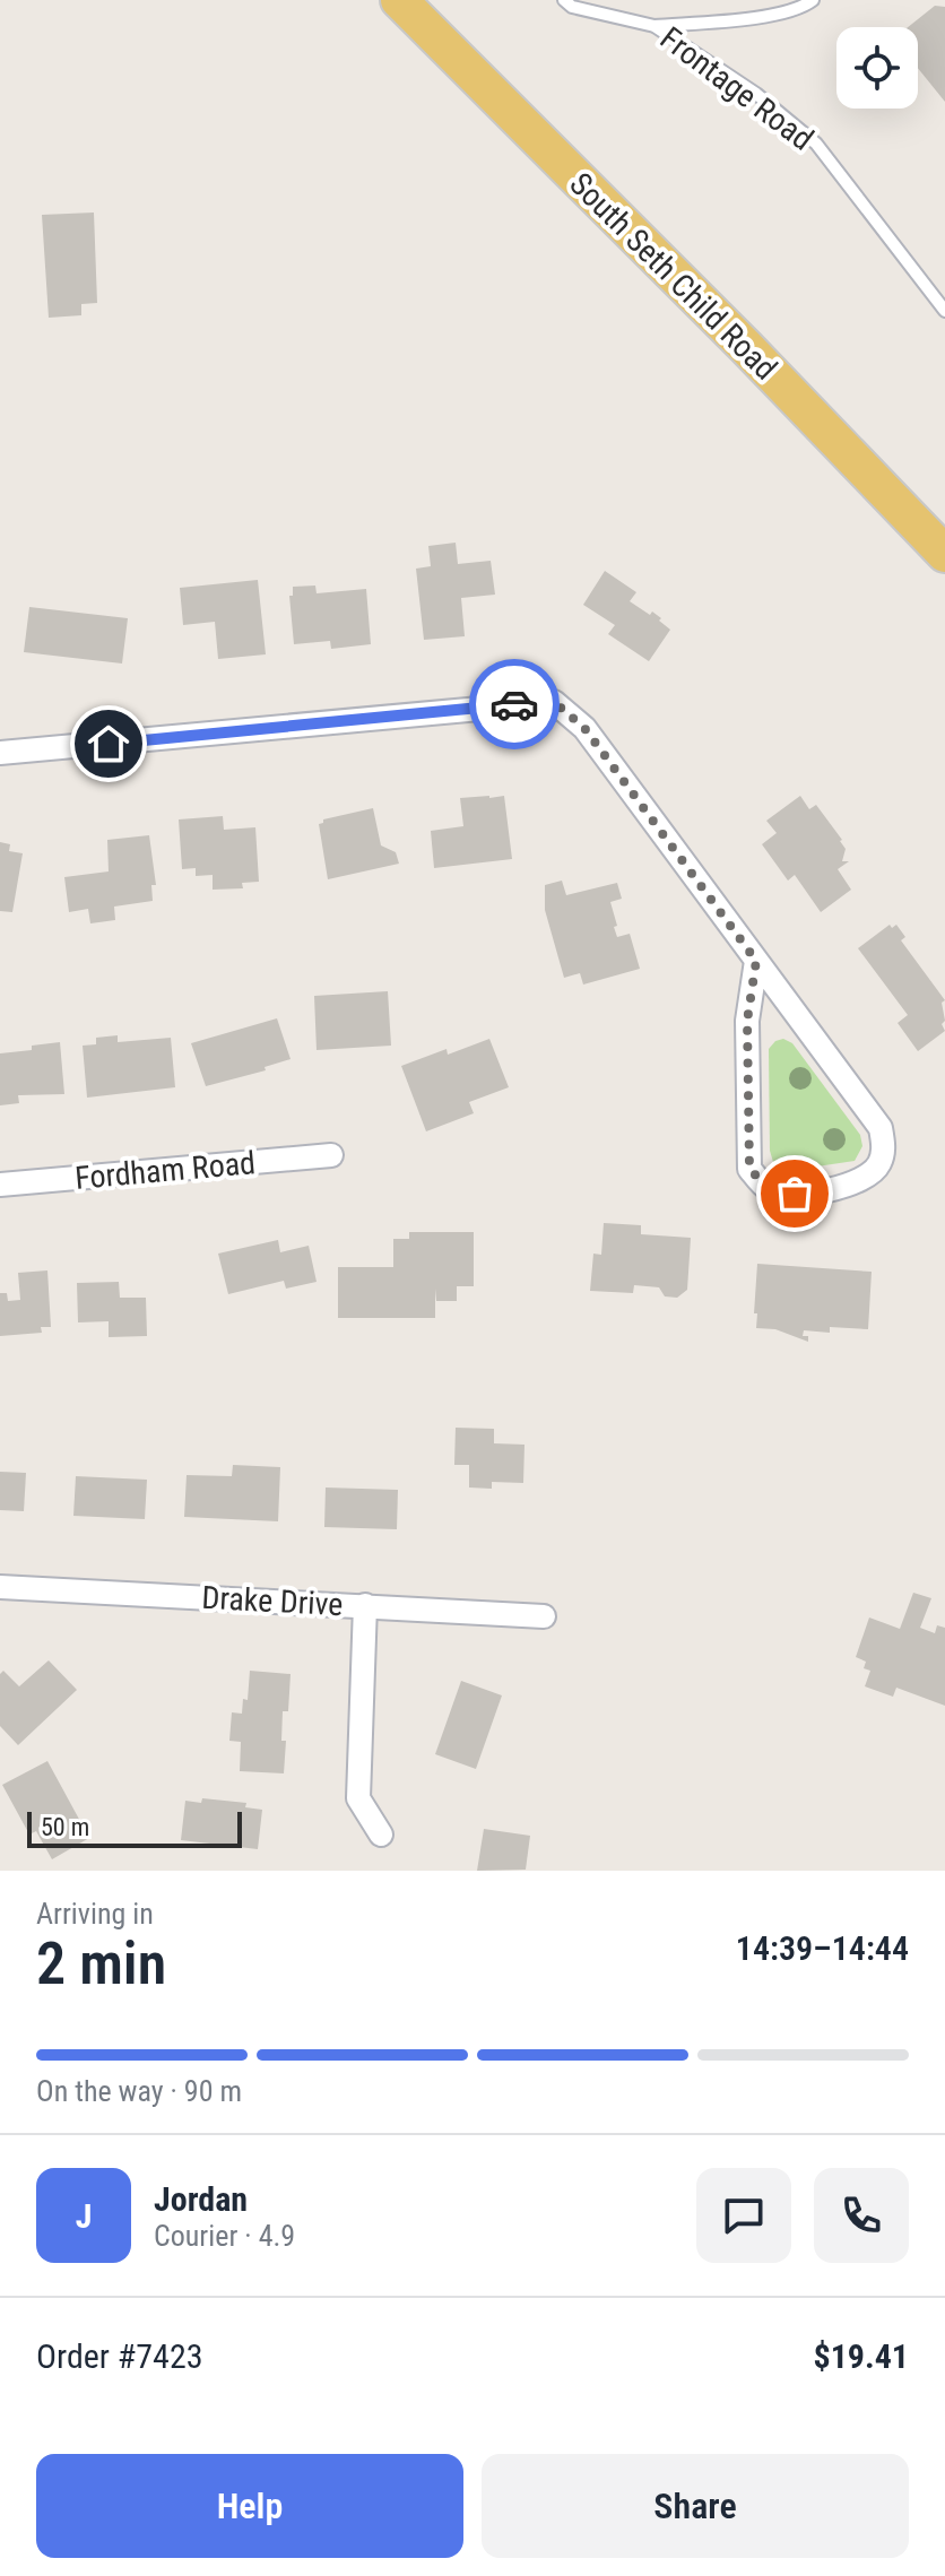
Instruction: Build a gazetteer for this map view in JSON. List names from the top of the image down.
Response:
{
  "streets": {
    "main road": ["South Seth Child Road"],
    "street": ["Fordham Road", "Drake Drive"],
    "lane": ["Frontage Road"]
  },
  "scale_bar": "50 m",
  "page": {
    "scale": "50 m",
    "heading": ["2 min", "Arriving in", "14:39–14:44"],
    "panel": [
      "Jordan",
      "Courier · 4.9",
      "Order #7423",
      "$19.41"
    ],
    "bar": "On the way · 90 m",
    "round": "J",
    "buttons": ["Help", "Share"]
  }
}
